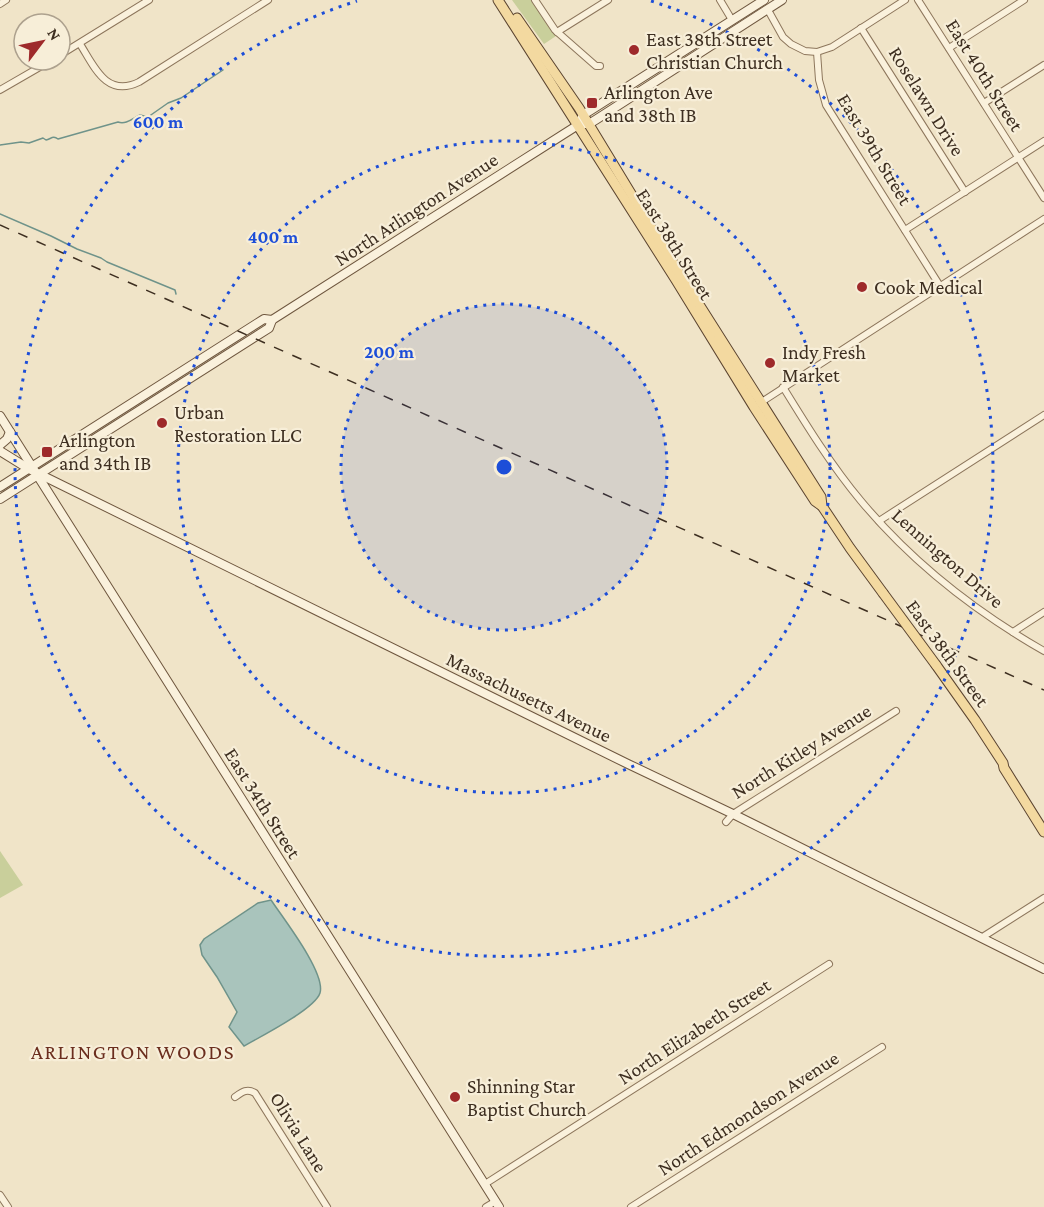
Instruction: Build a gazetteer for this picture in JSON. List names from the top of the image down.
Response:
{
  "streets": {
    "main road": [
      "North Arlington Avenue",
      "East 38th Street",
      "Massachusetts Avenue",
      "East 34th Street"
    ],
    "street": [
      "East 40th Street",
      "Roselawn Drive",
      "East 39th Street",
      "Lennington Drive",
      "North Kitley Avenue",
      "North Elizabeth Street",
      "North Edmondson Avenue",
      "Olivia Lane"
    ]
  },
  "crossings": [
    ["North Arlington Avenue", "East 38th Street"],
    ["North Arlington Avenue", "Massachusetts Avenue"],
    ["North Arlington Avenue", "East 34th Street"],
    ["Massachusetts Avenue", "North Kitley Avenue"],
    ["Massachusetts Avenue", "East 34th Street"],
    ["East 34th Street", "North Elizabeth Street"]
  ],
  "districts": ["ARLINGTON WOODS"],
  "places": {
    "other": [
      "East 38th Street Christian Church",
      "Cook Medical",
      "Indy Fresh Market",
      "Urban Restoration LLC",
      "Shinning Star Baptist Church"
    ],
    "transit": ["Arlington Ave and 38th IB", "Arlington and 34th IB"]
  },
  "north": "top right",
  "rings": ["600 m", "400 m", "200 m"]
}
